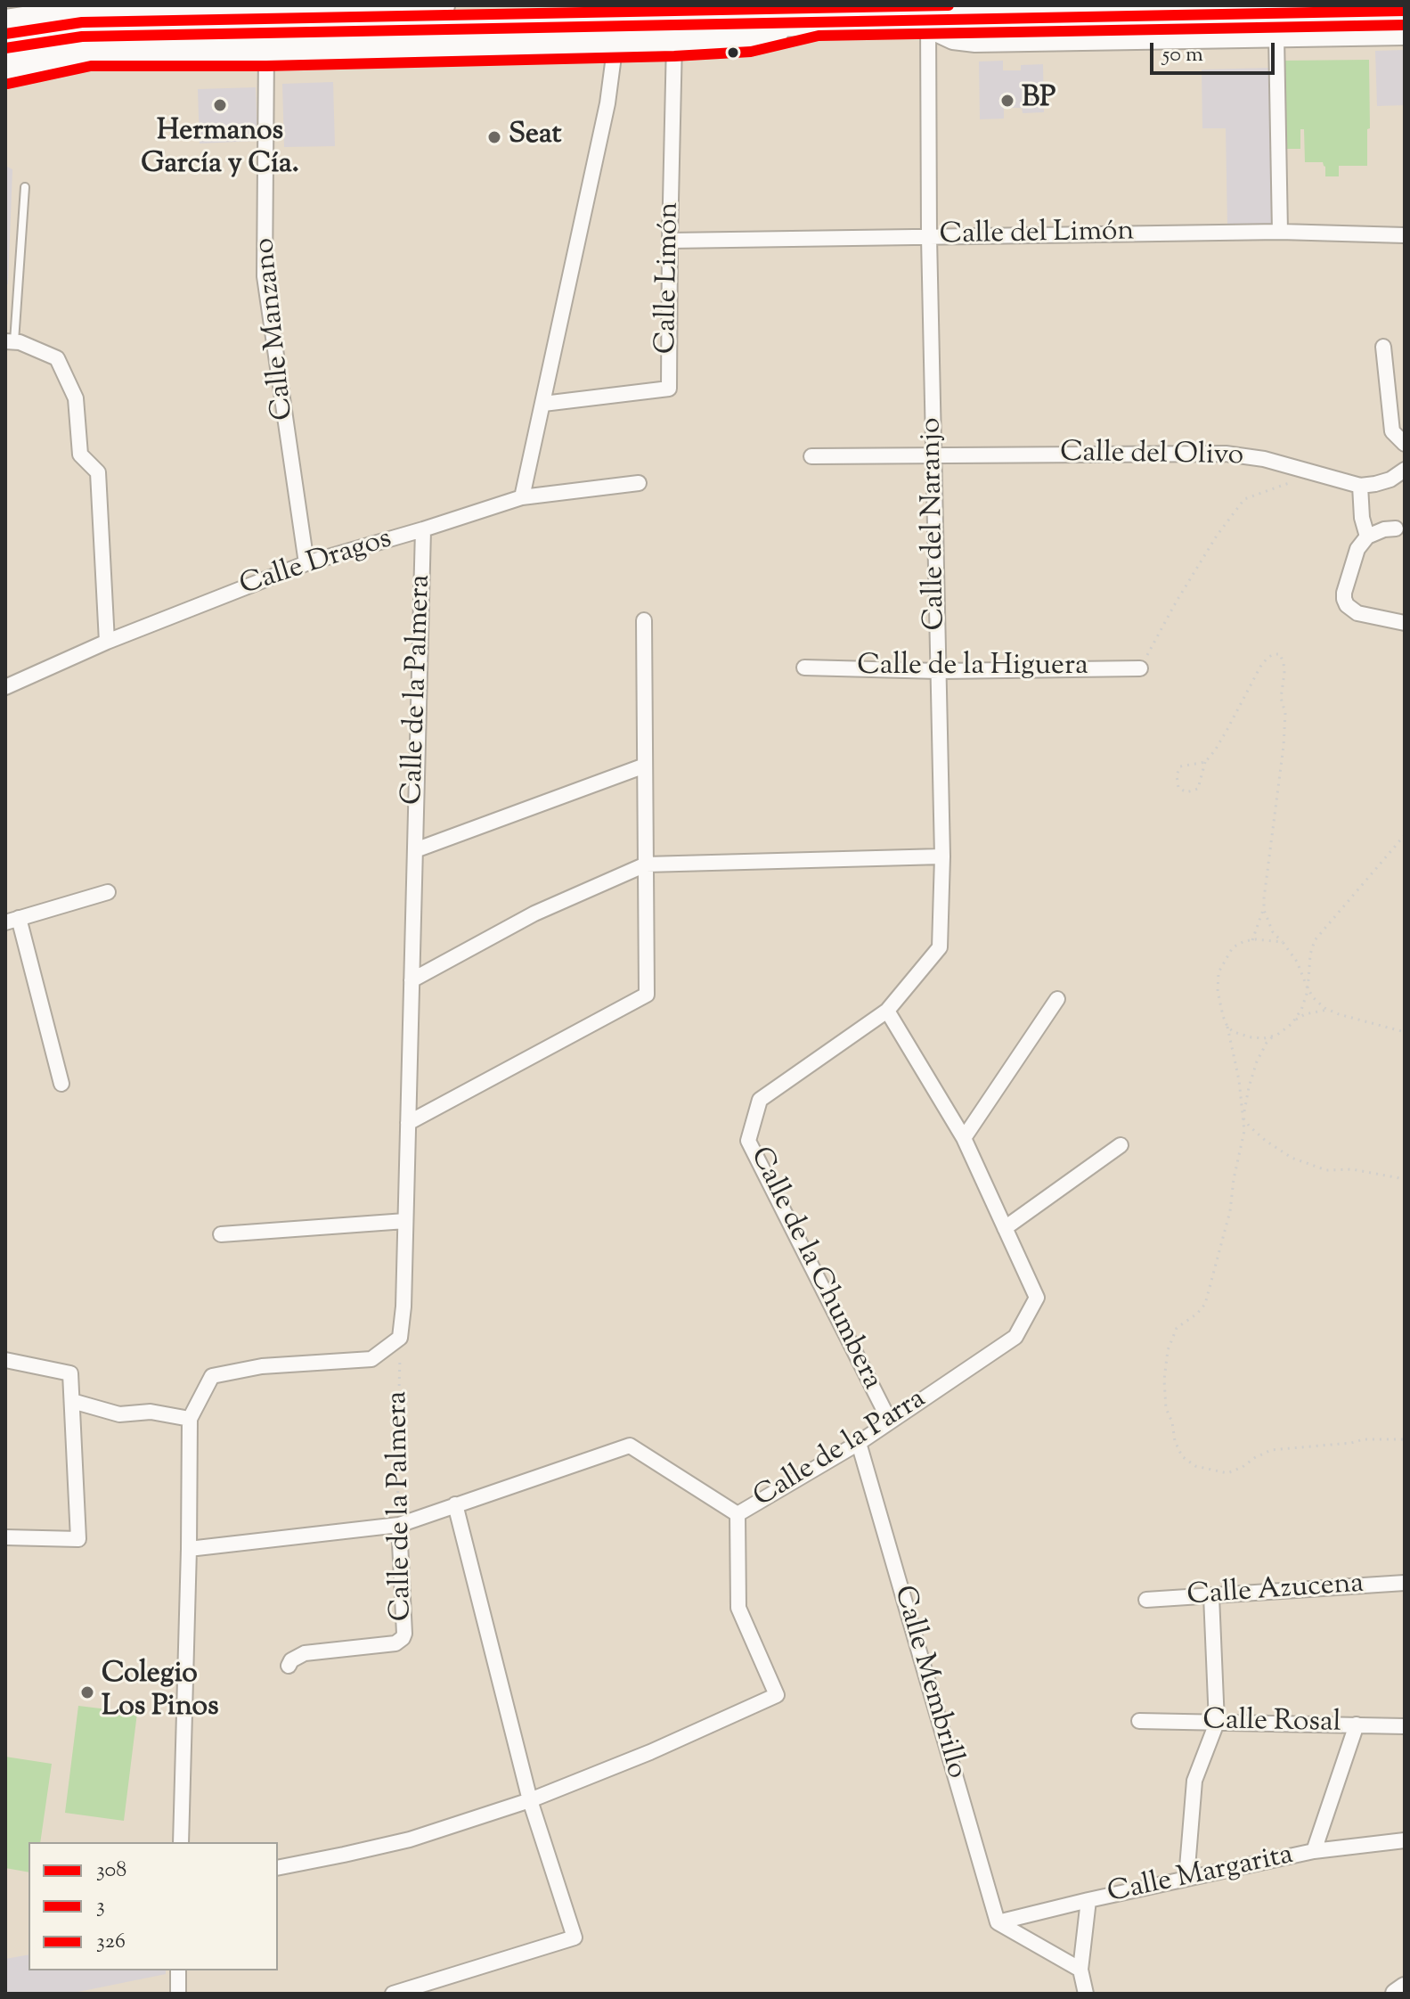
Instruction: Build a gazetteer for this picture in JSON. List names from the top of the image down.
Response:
{
  "streets": {
    "street": [
      "Calle del Limón",
      "Calle Limón",
      "Calle Manzano",
      "Calle del Olivo",
      "Calle del Naranjo",
      "Calle Dragos",
      "Calle de la Higuera",
      "Calle de la Palmera",
      "Calle de la Chumbera",
      "Calle de la Parra",
      "Calle Azucena",
      "Calle Membrillo",
      "Calle Rosal",
      "Calle Margarita"
    ]
  },
  "crossings": [
    ["Calle del Limón", "Calle Limón"],
    ["Calle del Limón", "Calle del Naranjo"],
    ["Calle Manzano", "Calle Dragos"],
    ["Calle del Olivo", "Calle del Naranjo"],
    ["Calle del Naranjo", "Calle de la Higuera"],
    ["Calle del Naranjo", "Calle de la Chumbera"],
    ["Calle del Naranjo", "Calle de la Parra"],
    ["Calle Dragos", "Calle de la Palmera"],
    ["Calle de la Palmera", "Calle de la Parra"],
    ["Calle de la Chumbera", "Calle de la Parra"],
    ["Calle de la Parra", "Calle Membrillo"],
    ["Calle Membrillo", "Calle Margarita"]
  ],
  "places": [
    "BP",
    "Hermanos García y Cía.",
    "Seat",
    "Colegio Los Pinos"
  ],
  "lines": ["transit line 326", "transit line 308", "transit line 3"],
  "legend": ["308", "3", "326"],
  "scale_bar": "50 m"
}
